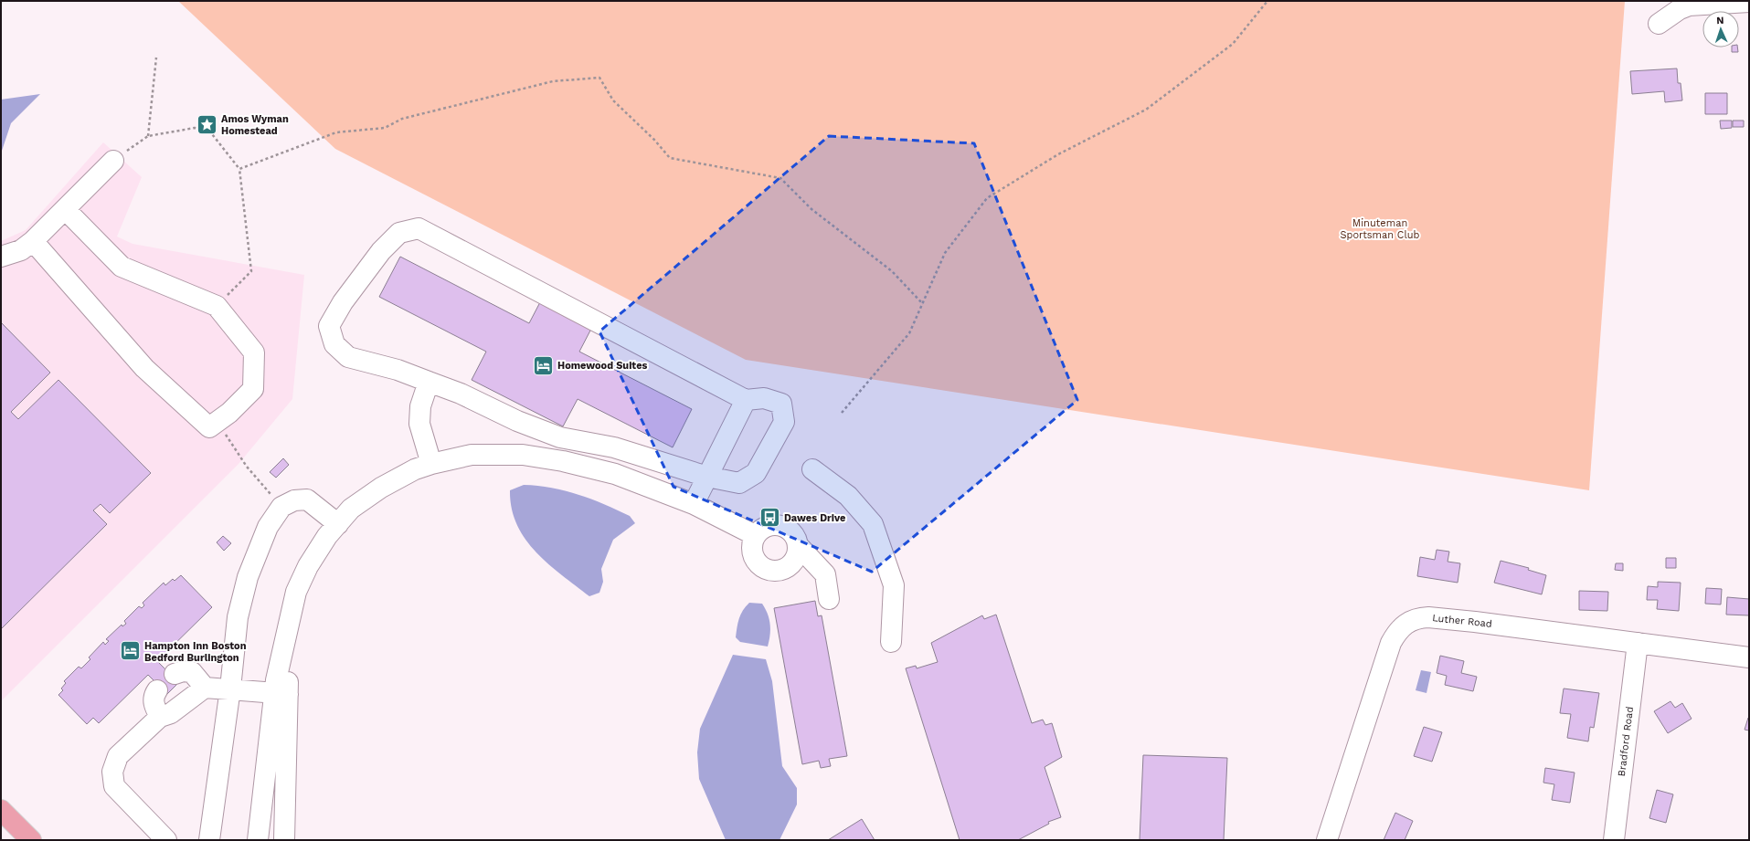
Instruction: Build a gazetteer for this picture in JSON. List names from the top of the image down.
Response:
{
  "streets": {
    "street": ["Luther Road", "Bradford Road"]
  },
  "crossings": [
    ["Luther Road", "Bradford Road"]
  ],
  "parks": ["Minuteman Sportsman Club"],
  "places": {
    "place": ["Amos Wyman Homestead"],
    "hotel": ["Homewood Suites", "Hampton Inn Boston Bedford Burlington"],
    "bus stop": ["Dawes Drive"]
  },
  "north": "top"
}
